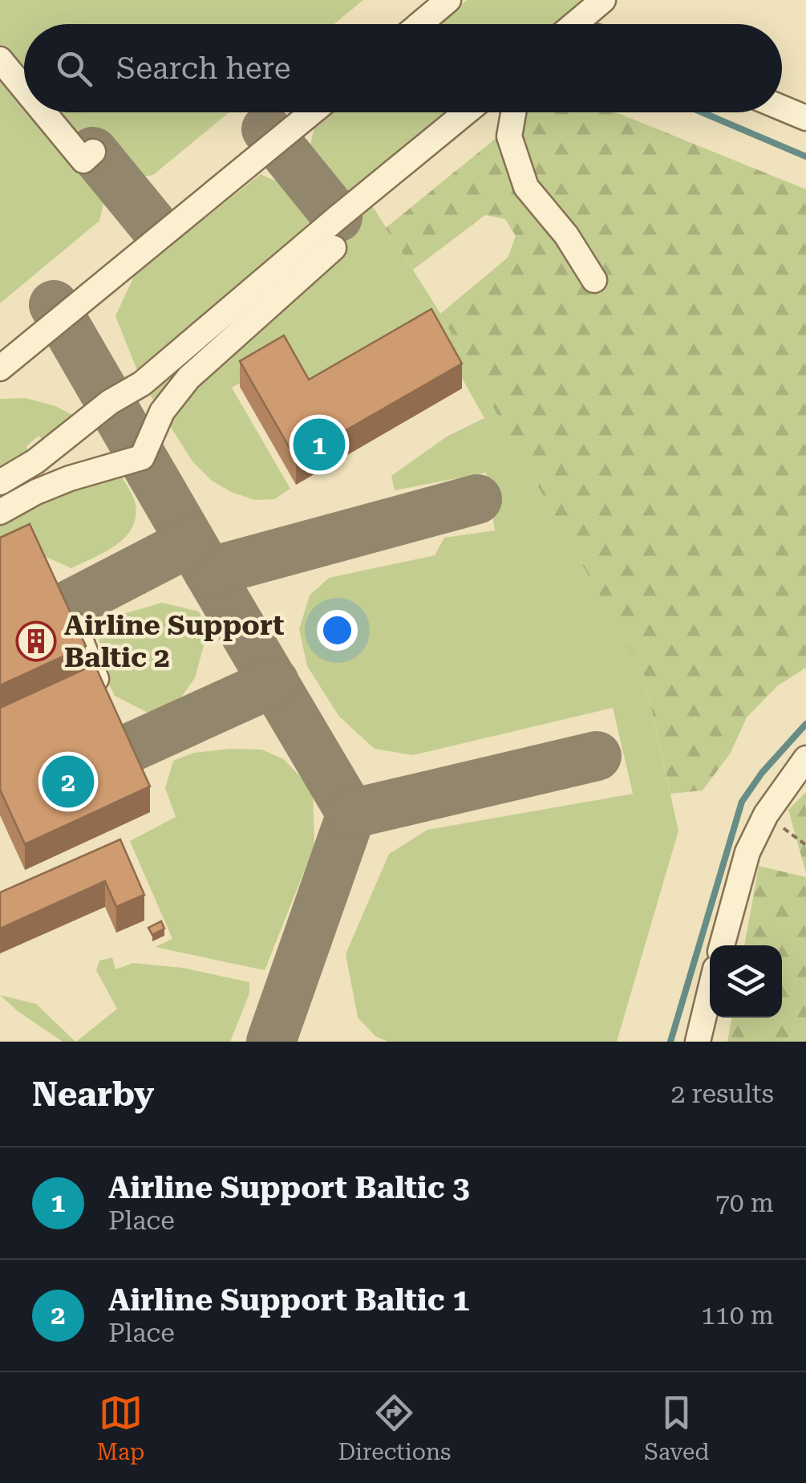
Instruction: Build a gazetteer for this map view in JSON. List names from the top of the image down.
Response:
{
  "places": {
    "building": ["Airline Support Baltic 2"]
  },
  "page": {
    "search": "Search here",
    "pins": ["1", "2"],
    "heading": ["Nearby", "2 results"],
    "list": [
      {
        "mark": "1",
        "name": "Airline Support Baltic 3",
        "note": "Place",
        "value": "70 m"
      },
      {
        "mark": "2",
        "name": "Airline Support Baltic 1",
        "note": "Place",
        "value": "110 m"
      }
    ],
    "nav": ["Map", "Directions", "Saved"]
  }
}
